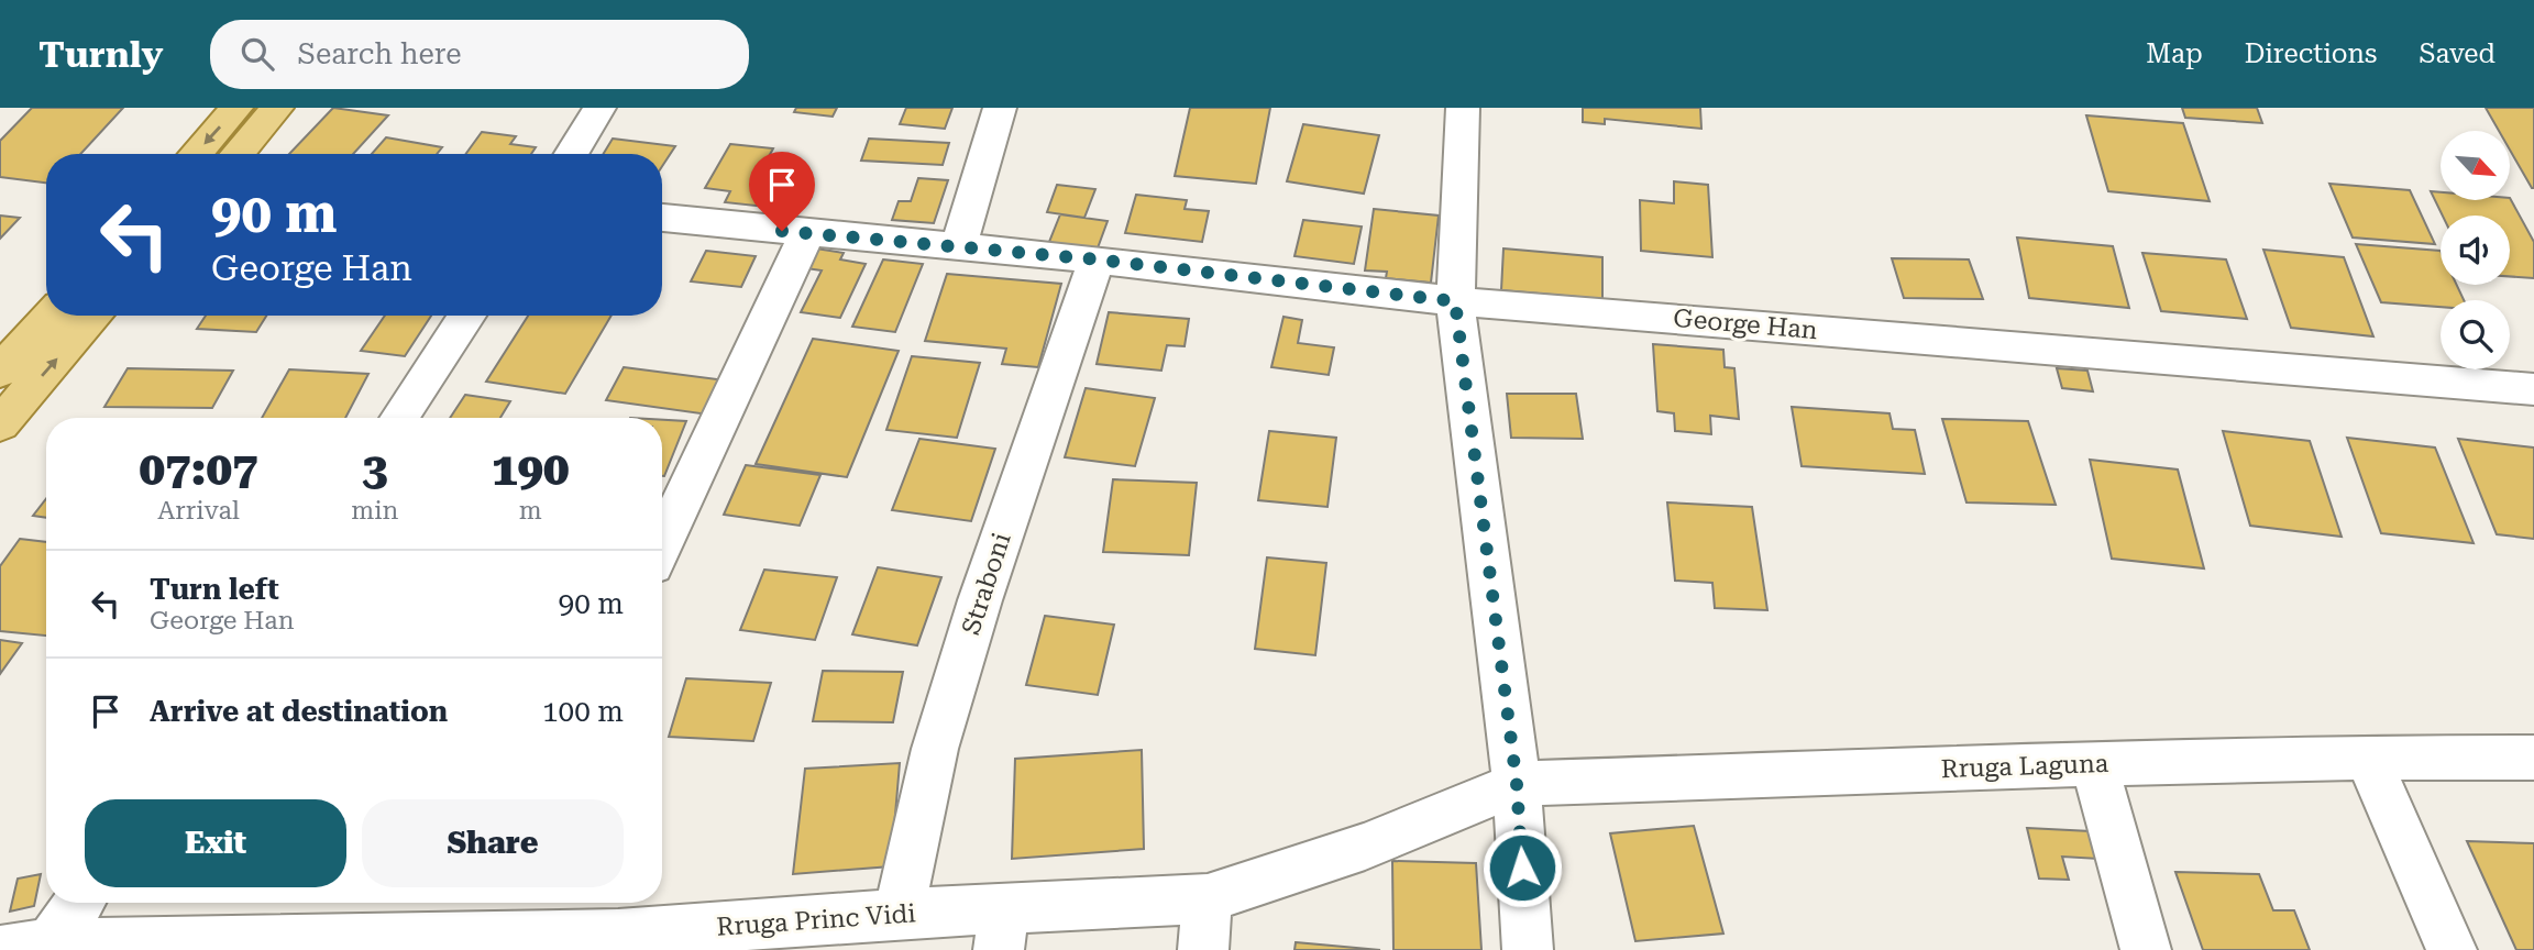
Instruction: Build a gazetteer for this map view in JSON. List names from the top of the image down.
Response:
{
  "streets": {
    "street": [
      "George Han",
      "Straboni",
      "Rruga Laguna",
      "Rruga Princ Vidi"
    ]
  },
  "crossings": [
    ["George Han", "Straboni"],
    ["Straboni", "Rruga Princ Vidi"],
    ["Rruga Laguna", "Rruga Princ Vidi"]
  ],
  "north": "bottom right",
  "page": {
    "header": "Turnly",
    "search": "Search here",
    "nav": ["Map", "Directions", "Saved"],
    "turn": ["90 m", "George Han"],
    "eta": [
      "07:07",
      "Arrival",
      "3",
      "min",
      "190",
      "m"
    ],
    "list": [
      {
        "name": "Turn left",
        "note": "George Han",
        "value": "90 m"
      },
      {
        "name": "Arrive at destination",
        "value": "100 m"
      }
    ],
    "buttons": ["Exit", "Share"]
  }
}
